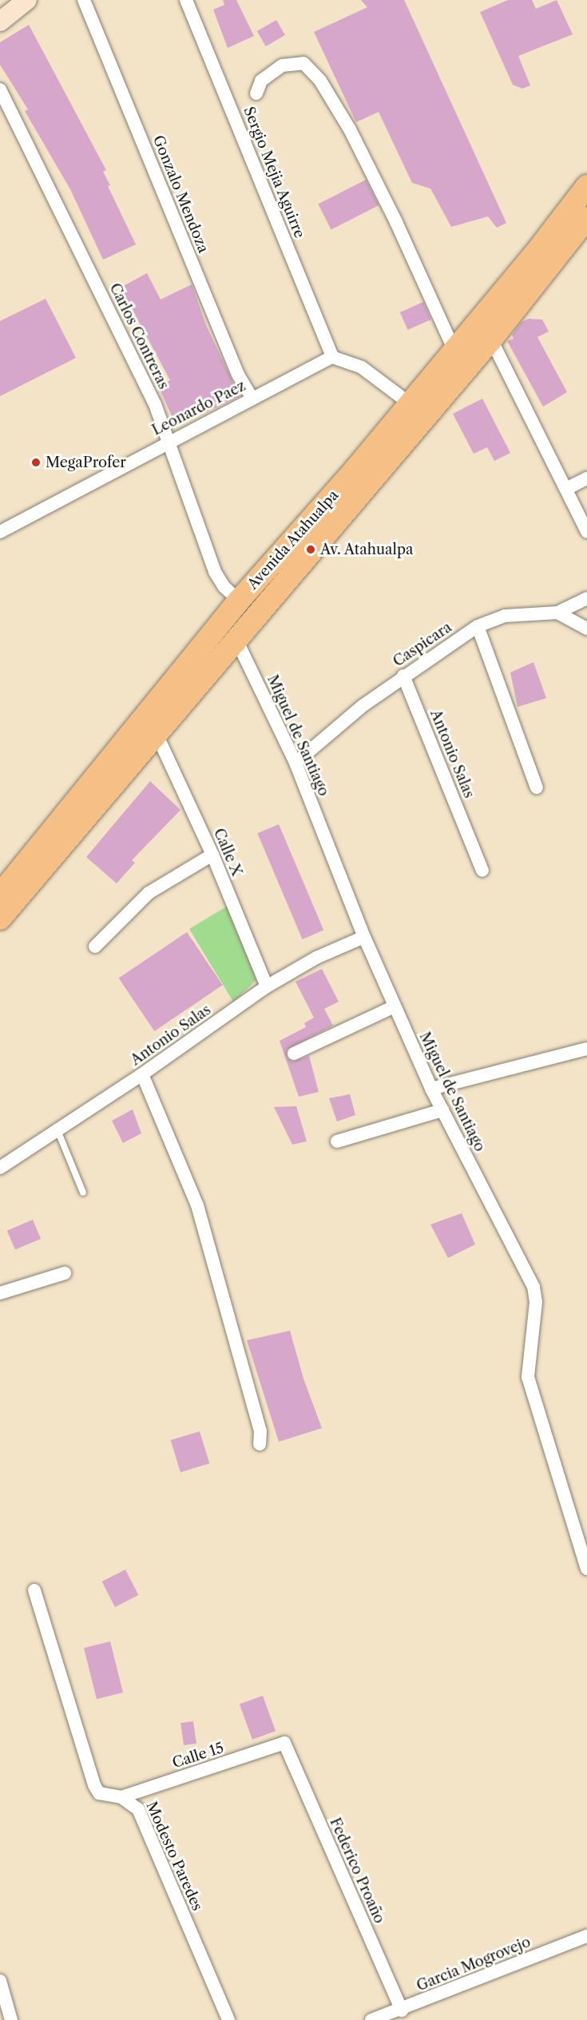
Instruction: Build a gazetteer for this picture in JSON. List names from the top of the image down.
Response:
{
  "streets": {
    "highway": ["Avenida Atahualpa"],
    "street": [
      "Sergio Mejia Aguirre",
      "Gonzalo Mendoza",
      "Carlos Contreras",
      "Leonardo Paez",
      "Caspicara",
      "Miguel de Santiago",
      "Antonio Salas",
      "Calle X",
      "Calle 15",
      "Modesto Paredes",
      "Federico Proaño",
      "Garcia Mogrovejo"
    ]
  },
  "crossings": [
    ["Sergio Mejia Aguirre", "Leonardo Paez"],
    ["Gonzalo Mendoza", "Leonardo Paez"],
    ["Carlos Contreras", "Leonardo Paez"],
    ["Carlos Contreras", "Avenida Atahualpa"],
    ["Avenida Atahualpa", "Miguel de Santiago"],
    ["Avenida Atahualpa", "Calle X"],
    ["Caspicara", "Miguel de Santiago"],
    ["Caspicara", "Antonio Salas"],
    ["Miguel de Santiago", "Antonio Salas"],
    ["Antonio Salas", "Calle X"],
    ["Calle 15", "Modesto Paredes"],
    ["Calle 15", "Federico Proaño"],
    ["Federico Proaño", "Garcia Mogrovejo"]
  ],
  "places": ["MegaProfer", "Av. Atahualpa"]
}
